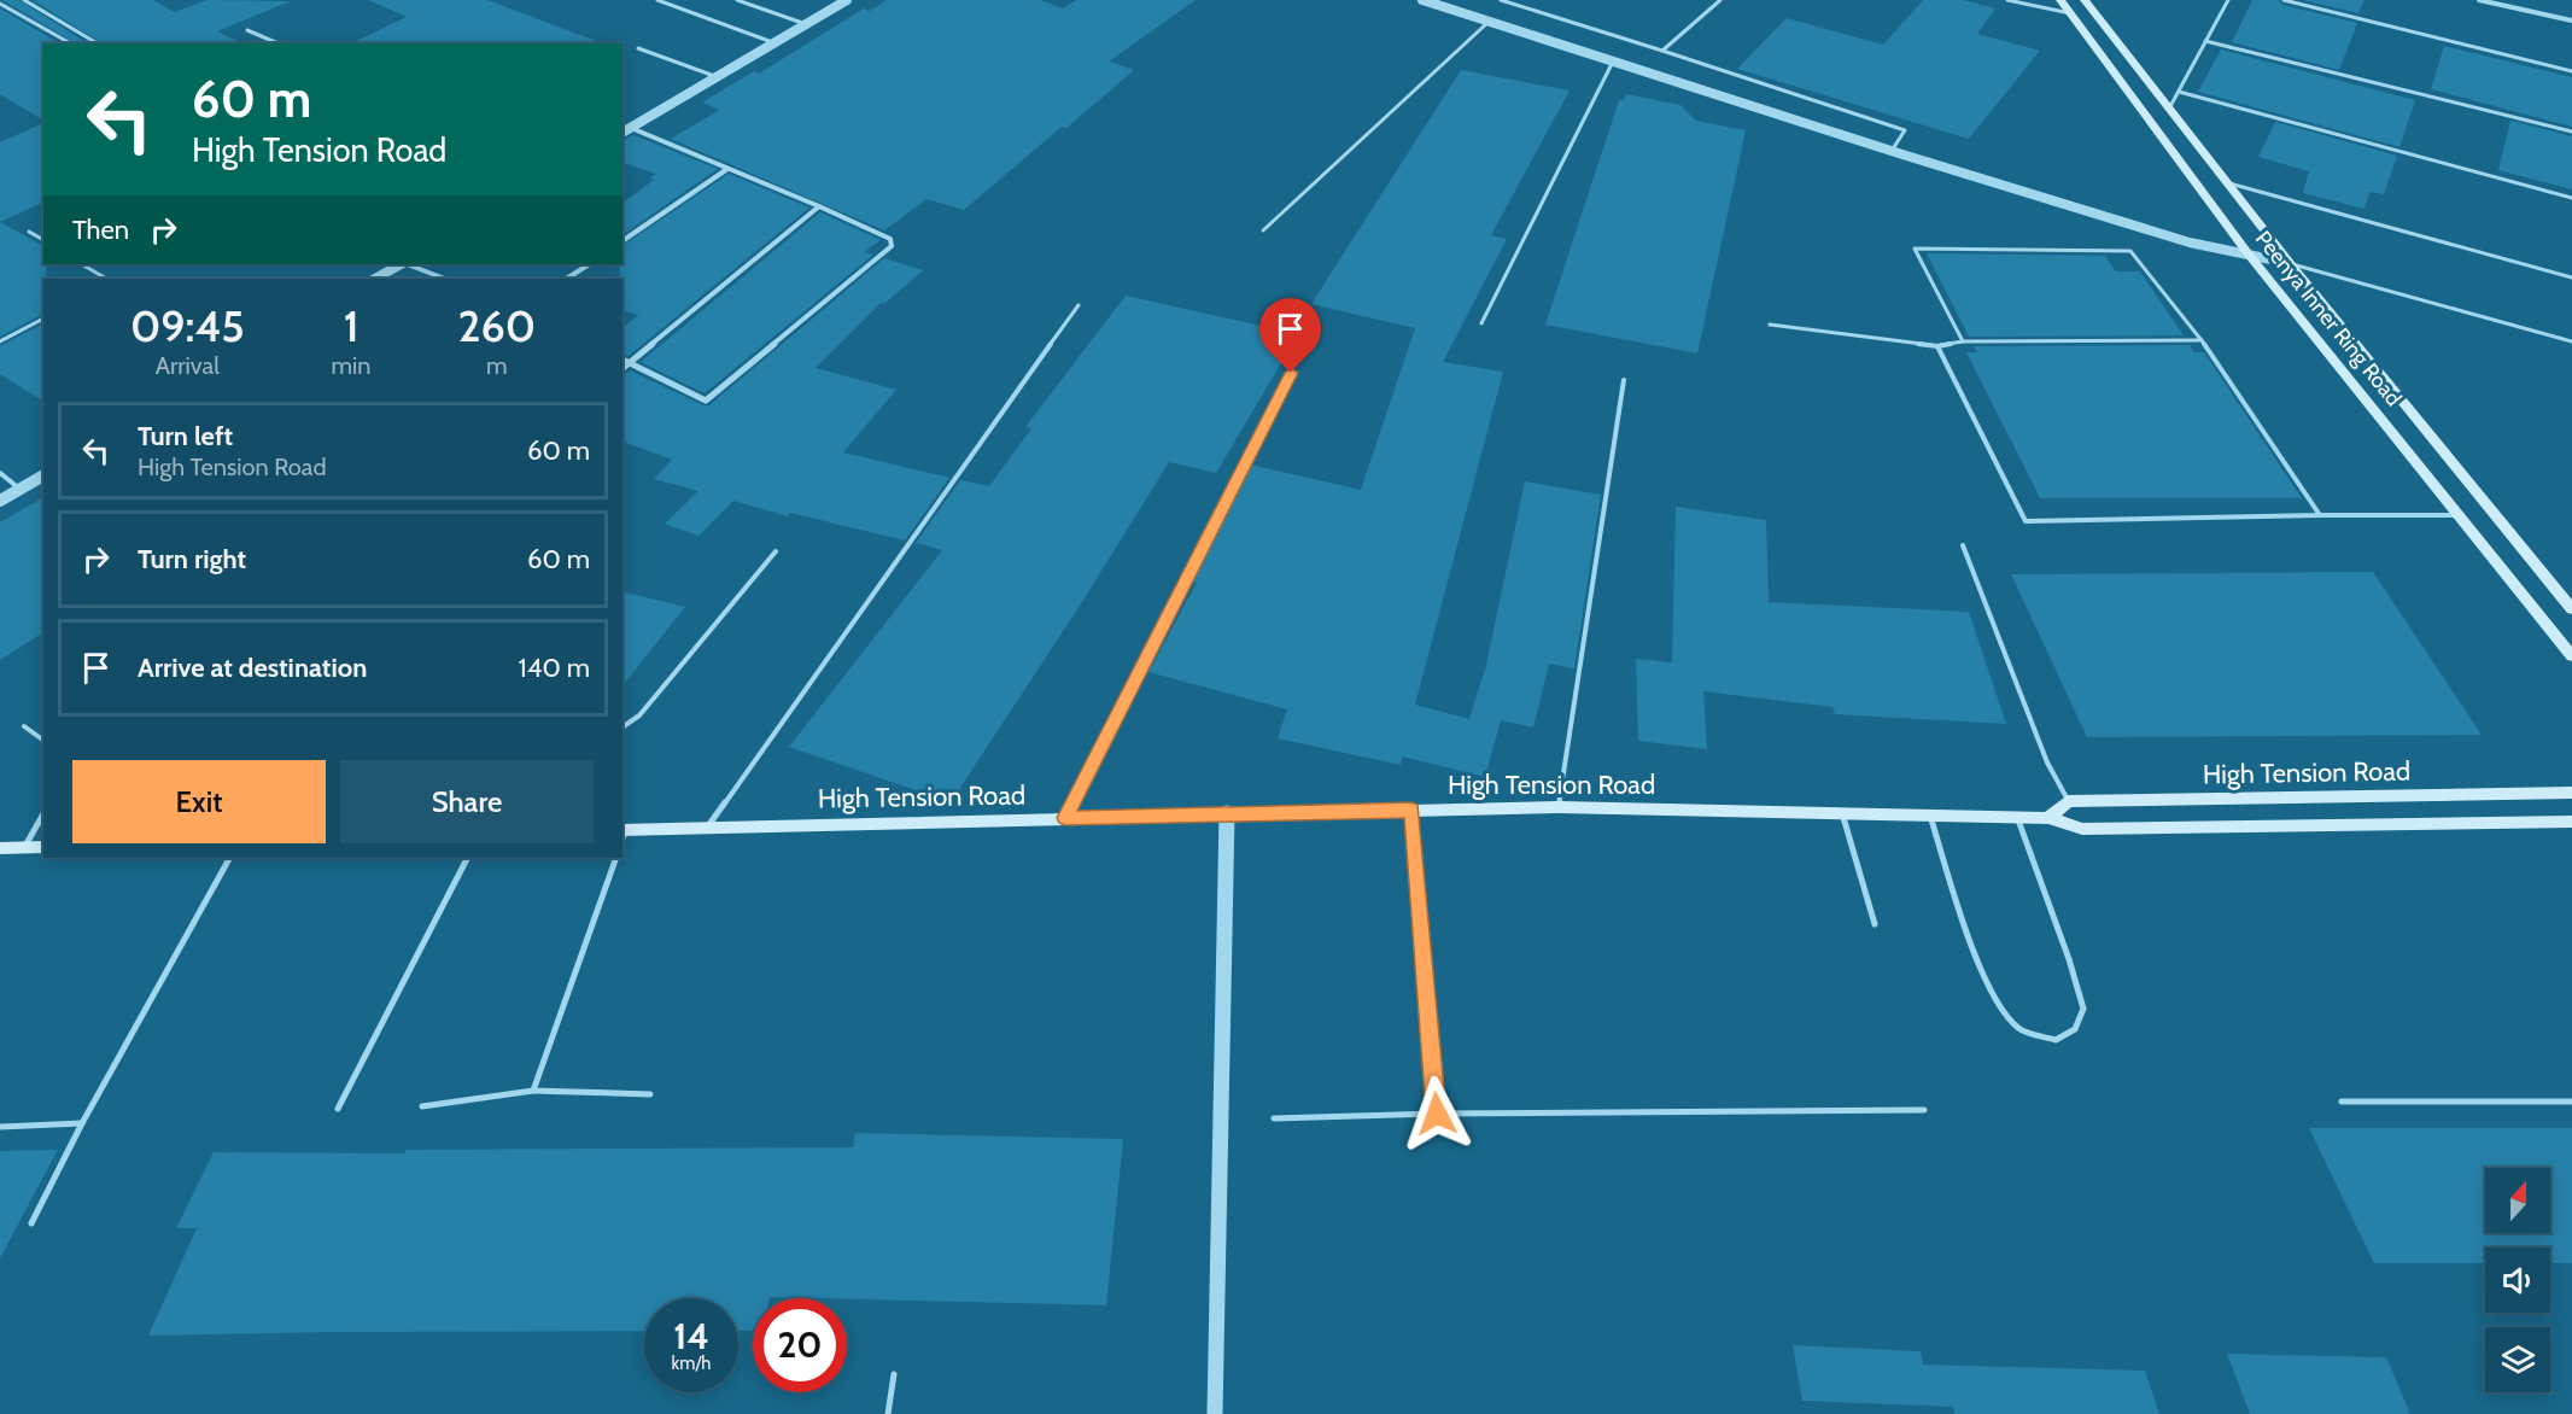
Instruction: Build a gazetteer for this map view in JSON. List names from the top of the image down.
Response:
{
  "streets": {
    "main road": ["Peenya Inner Ring Road", "High Tension Road"]
  },
  "north": "top",
  "page": {
    "turn": ["60 m", "High Tension Road"],
    "then": "Then",
    "eta": [
      "09:45",
      "Arrival",
      "1",
      "min",
      "260",
      "m"
    ],
    "list": [
      {
        "name": "Turn left",
        "note": "High Tension Road",
        "value": "60 m"
      },
      {
        "name": "Turn right",
        "value": "60 m"
      },
      {
        "name": "Arrive at destination",
        "value": "140 m"
      }
    ],
    "buttons": ["Exit", "Share"],
    "speed": "14 km/h",
    "limit": "20"
  }
}
